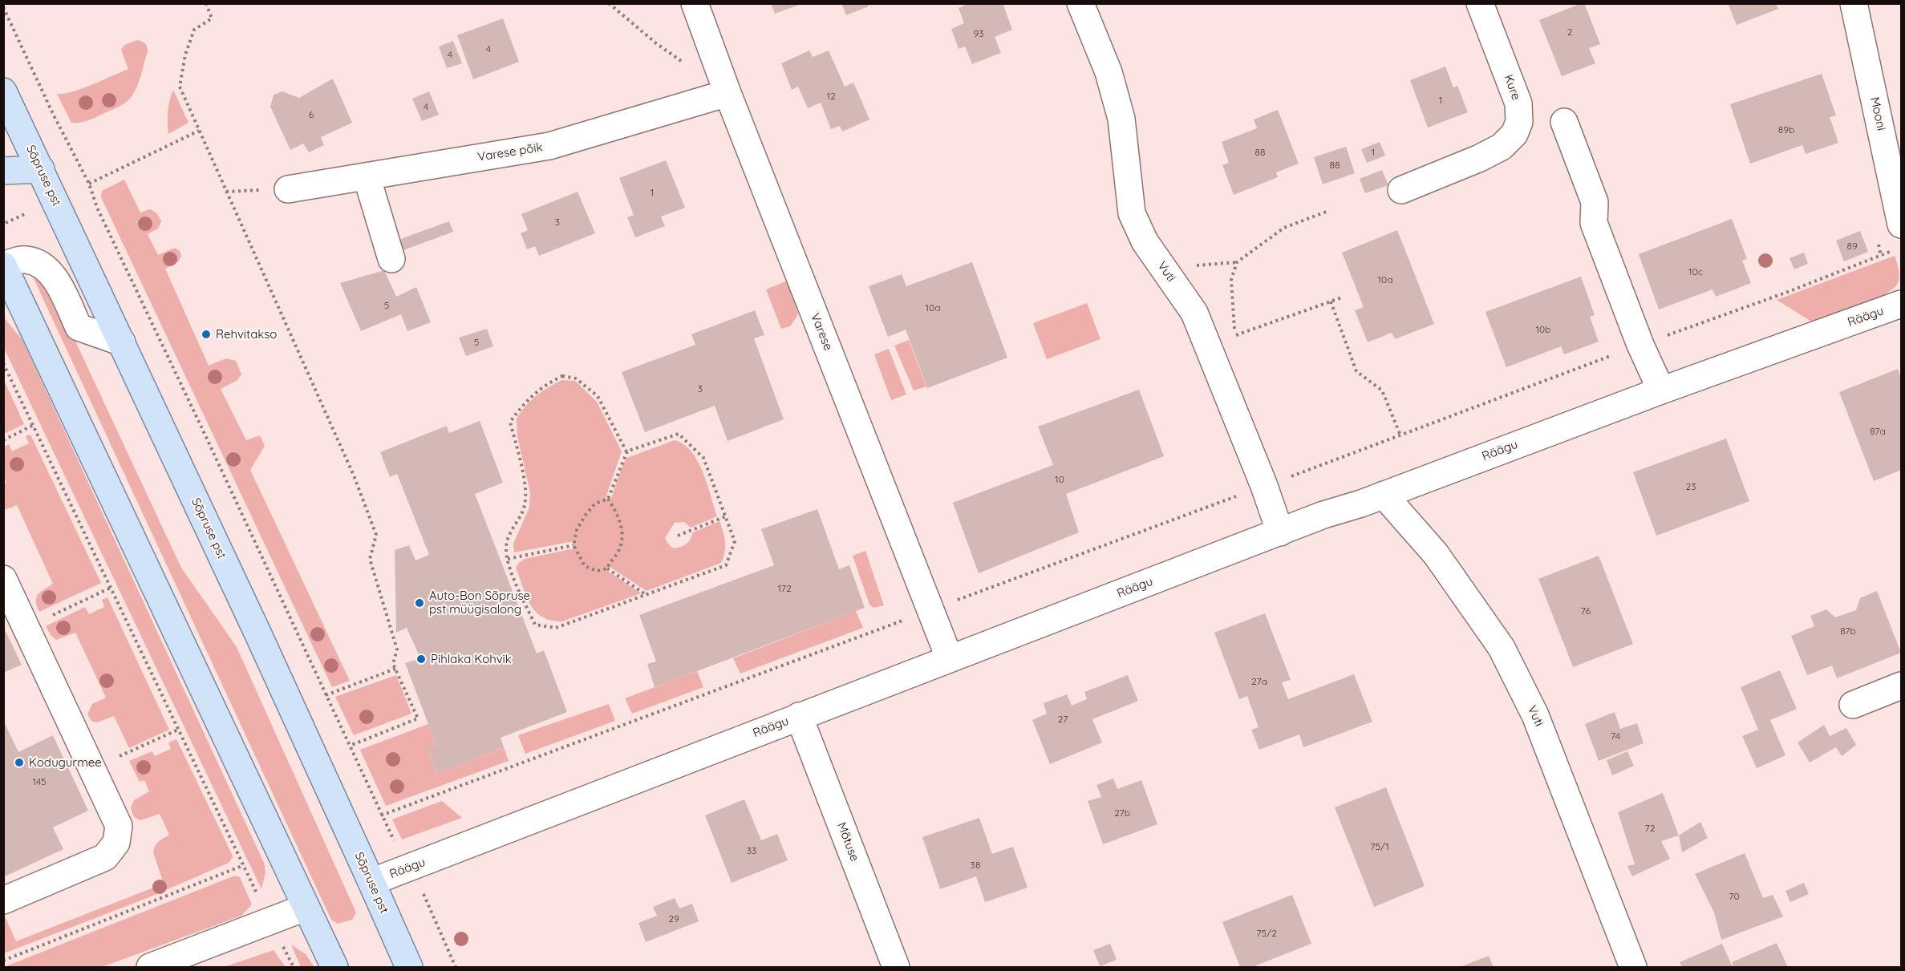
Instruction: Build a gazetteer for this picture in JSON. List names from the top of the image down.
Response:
{
  "streets": {
    "main road": ["Sõpruse pst"],
    "street": [
      "Kure",
      "Mooni",
      "Varese põik",
      "Vuti",
      "Räägu",
      "Varese",
      "Mõtuse"
    ]
  },
  "crossings": [
    ["Varese põik", "Varese"],
    ["Sõpruse pst", "Räägu"],
    ["Vuti", "Räägu"],
    ["Räägu", "Varese"],
    ["Räägu", "Mõtuse"]
  ],
  "places": [
    "Rehvitakso",
    "Auto-Bon Sõpruse pst müügisalong",
    "Pihlaka Kohvik",
    "Kodugurmee"
  ],
  "house_numbers": [
    "2",
    "93",
    "4",
    "4",
    "12",
    "1",
    "4",
    "6",
    "89b",
    "88",
    "1",
    "88",
    "1",
    "3",
    "89",
    "10c",
    "10a",
    "5",
    "10a",
    "10b",
    "5",
    "3",
    "87a",
    "10",
    "23",
    "172",
    "76",
    "87b",
    "27a",
    "27",
    "74",
    "145",
    "27b",
    "72",
    "75/1",
    "33",
    "38",
    "70",
    "29",
    "75/2"
  ]
}
